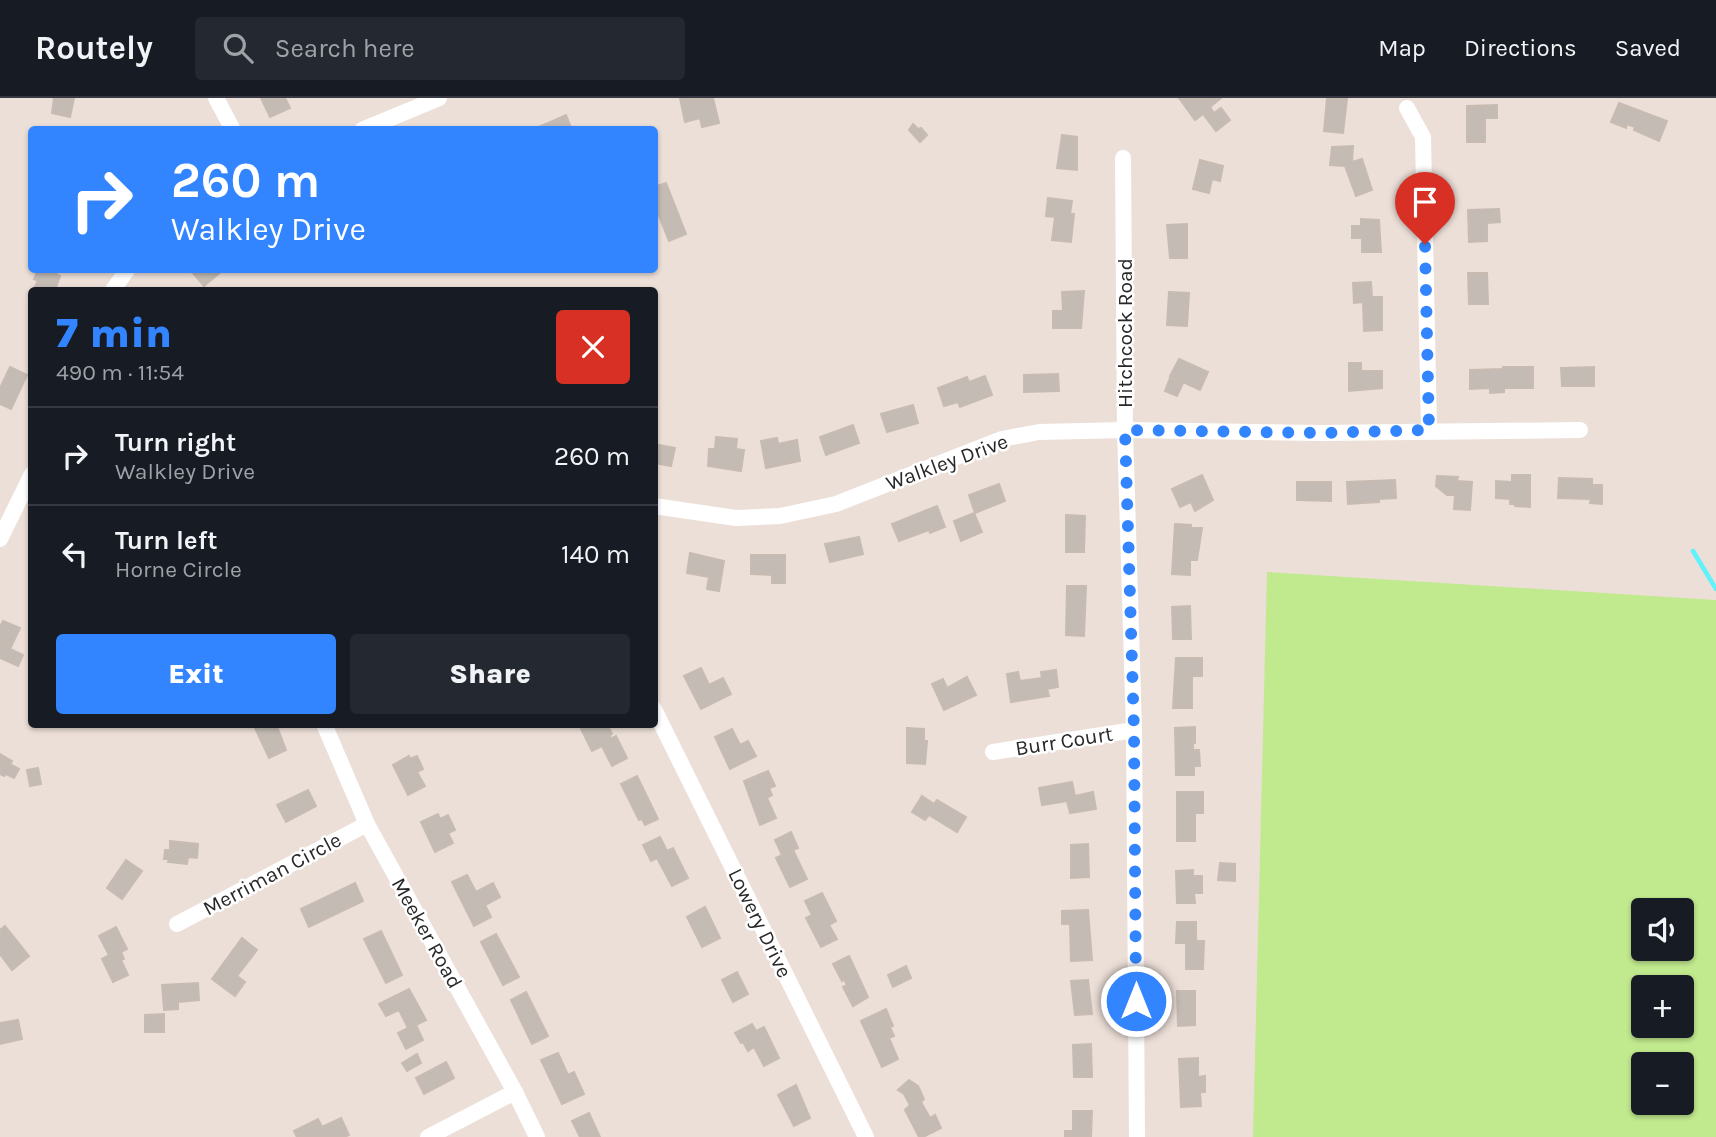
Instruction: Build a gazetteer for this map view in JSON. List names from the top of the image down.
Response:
{
  "streets": {
    "street": [
      "Hitchcock Road",
      "Walkley Drive",
      "Burr Court",
      "Merriman Circle",
      "Lowery Drive",
      "Meeker Road"
    ]
  },
  "crossings": [
    ["Hitchcock Road", "Walkley Drive"],
    ["Hitchcock Road", "Burr Court"],
    ["Merriman Circle", "Meeker Road"]
  ],
  "page": {
    "header": "Routely",
    "search": "Search here",
    "nav": ["Map", "Directions", "Saved"],
    "turn": ["260 m", "Walkley Drive"],
    "heading": ["7 min", "490 m · 11:54"],
    "list": [
      {
        "name": "Turn right",
        "note": "Walkley Drive",
        "value": "260 m"
      },
      {
        "name": "Turn left",
        "note": "Horne Circle",
        "value": "140 m"
      }
    ],
    "buttons": ["Exit", "Share"],
    "map_buttons": ["+", "−"]
  }
}
